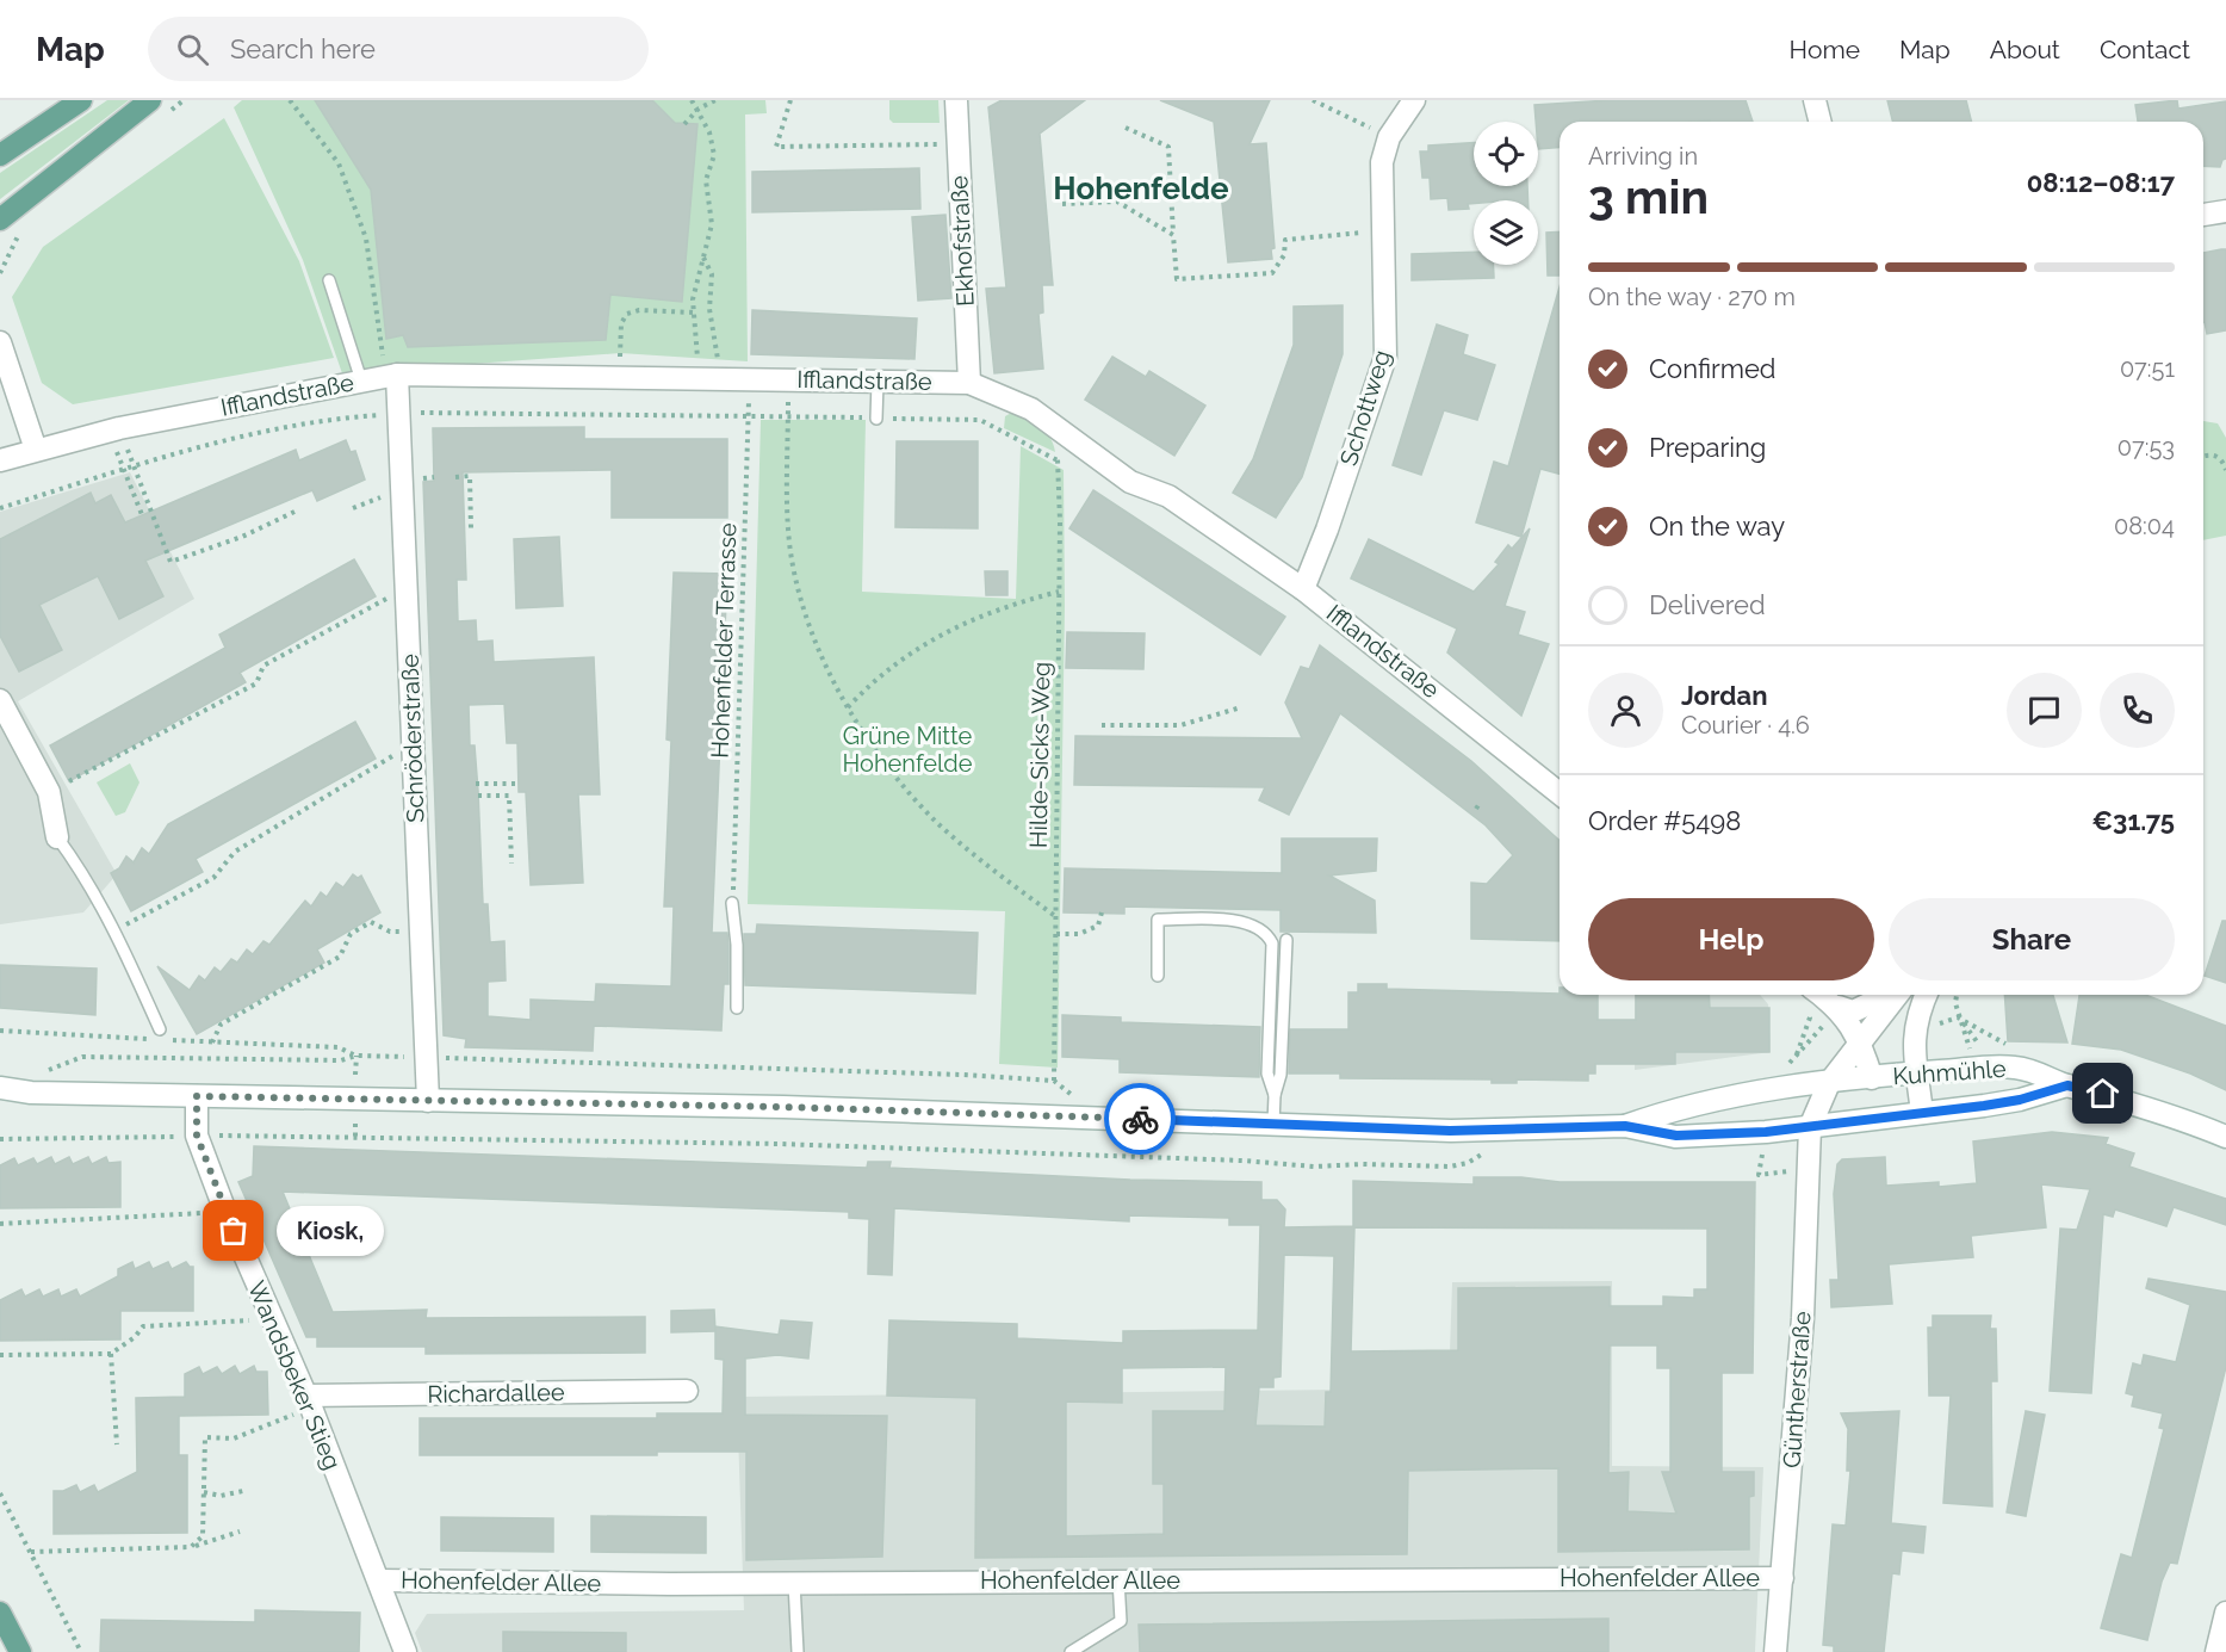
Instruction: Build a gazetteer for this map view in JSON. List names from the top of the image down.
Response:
{
  "streets": {
    "street": [
      "Ekhofstraße",
      "Ifflandstraße",
      "Schottweg",
      "Schröderstraße",
      "Kuhmühle",
      "Wandsbeker Stieg",
      "Güntherstraße",
      "Richardallee",
      "Hohenfelder Allee"
    ],
    "path": ["Hohenfelder Terrasse", "Hilde-Sicks-Weg"]
  },
  "crossings": [
    ["Ekhofstraße", "Ifflandstraße"],
    ["Ifflandstraße", "Schottweg"],
    ["Ifflandstraße", "Hohenfelder Terrasse"],
    ["Ifflandstraße", "Schröderstraße"],
    ["Ifflandstraße", "Hilde-Sicks-Weg"],
    ["Kuhmühle", "Güntherstraße"],
    ["Wandsbeker Stieg", "Richardallee"],
    ["Wandsbeker Stieg", "Hohenfelder Allee"],
    ["Güntherstraße", "Hohenfelder Allee"]
  ],
  "districts": ["Hohenfelde"],
  "parks": ["Grüne Mitte Hohenfelde"],
  "places": ["Kiosk,"],
  "page": {
    "header": "Map",
    "search": "Search here",
    "nav": [
      "Home",
      "Map",
      "About",
      "Contact"
    ],
    "heading": ["3 min", "Arriving in", "08:12–08:17"],
    "panel": [
      "Jordan",
      "Courier · 4.6",
      "Order #5498",
      "€31.75"
    ],
    "bar": "On the way · 270 m",
    "list": [
      ["Confirmed", "07:51"],
      ["Preparing", "07:53"],
      ["On the way", "08:04"],
      "Delivered"
    ],
    "buttons": ["Help", "Share"],
    "bubble": "Kiosk,"
  }
}
